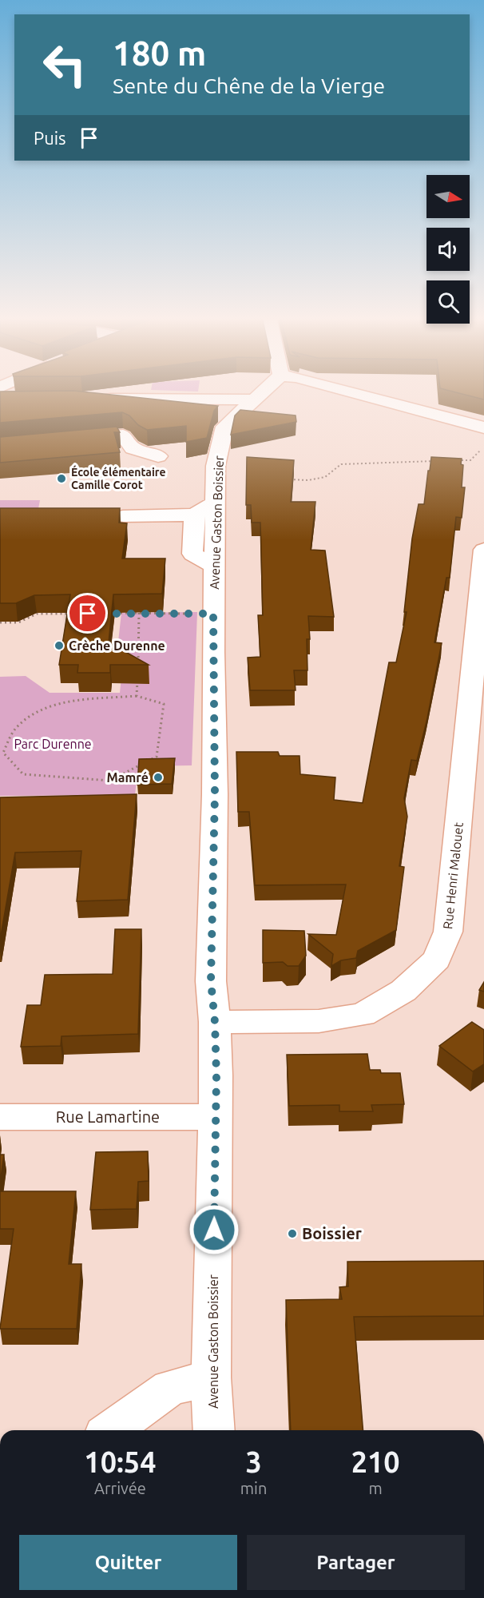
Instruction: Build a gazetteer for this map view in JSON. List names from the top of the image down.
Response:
{
  "streets": {
    "street": ["Avenue Gaston Boissier", "Rue Henri Malouet", "Rue Lamartine"]
  },
  "crossings": [
    ["Avenue Gaston Boissier", "Rue Henri Malouet"],
    ["Avenue Gaston Boissier", "Rue Lamartine"]
  ],
  "parks": ["Parc Durenne"],
  "places": [
    "École élémentaire Camille Corot",
    "Crèche Durenne",
    "Mamré",
    "Boissier"
  ],
  "north": "right",
  "page": {
    "turn": ["180 m", "Sente du Chêne de la Vierge"],
    "then": "Puis",
    "eta": [
      "10:54",
      "Arrivée",
      "3",
      "min",
      "210",
      "m"
    ],
    "buttons": ["Quitter", "Partager"]
  }
}
